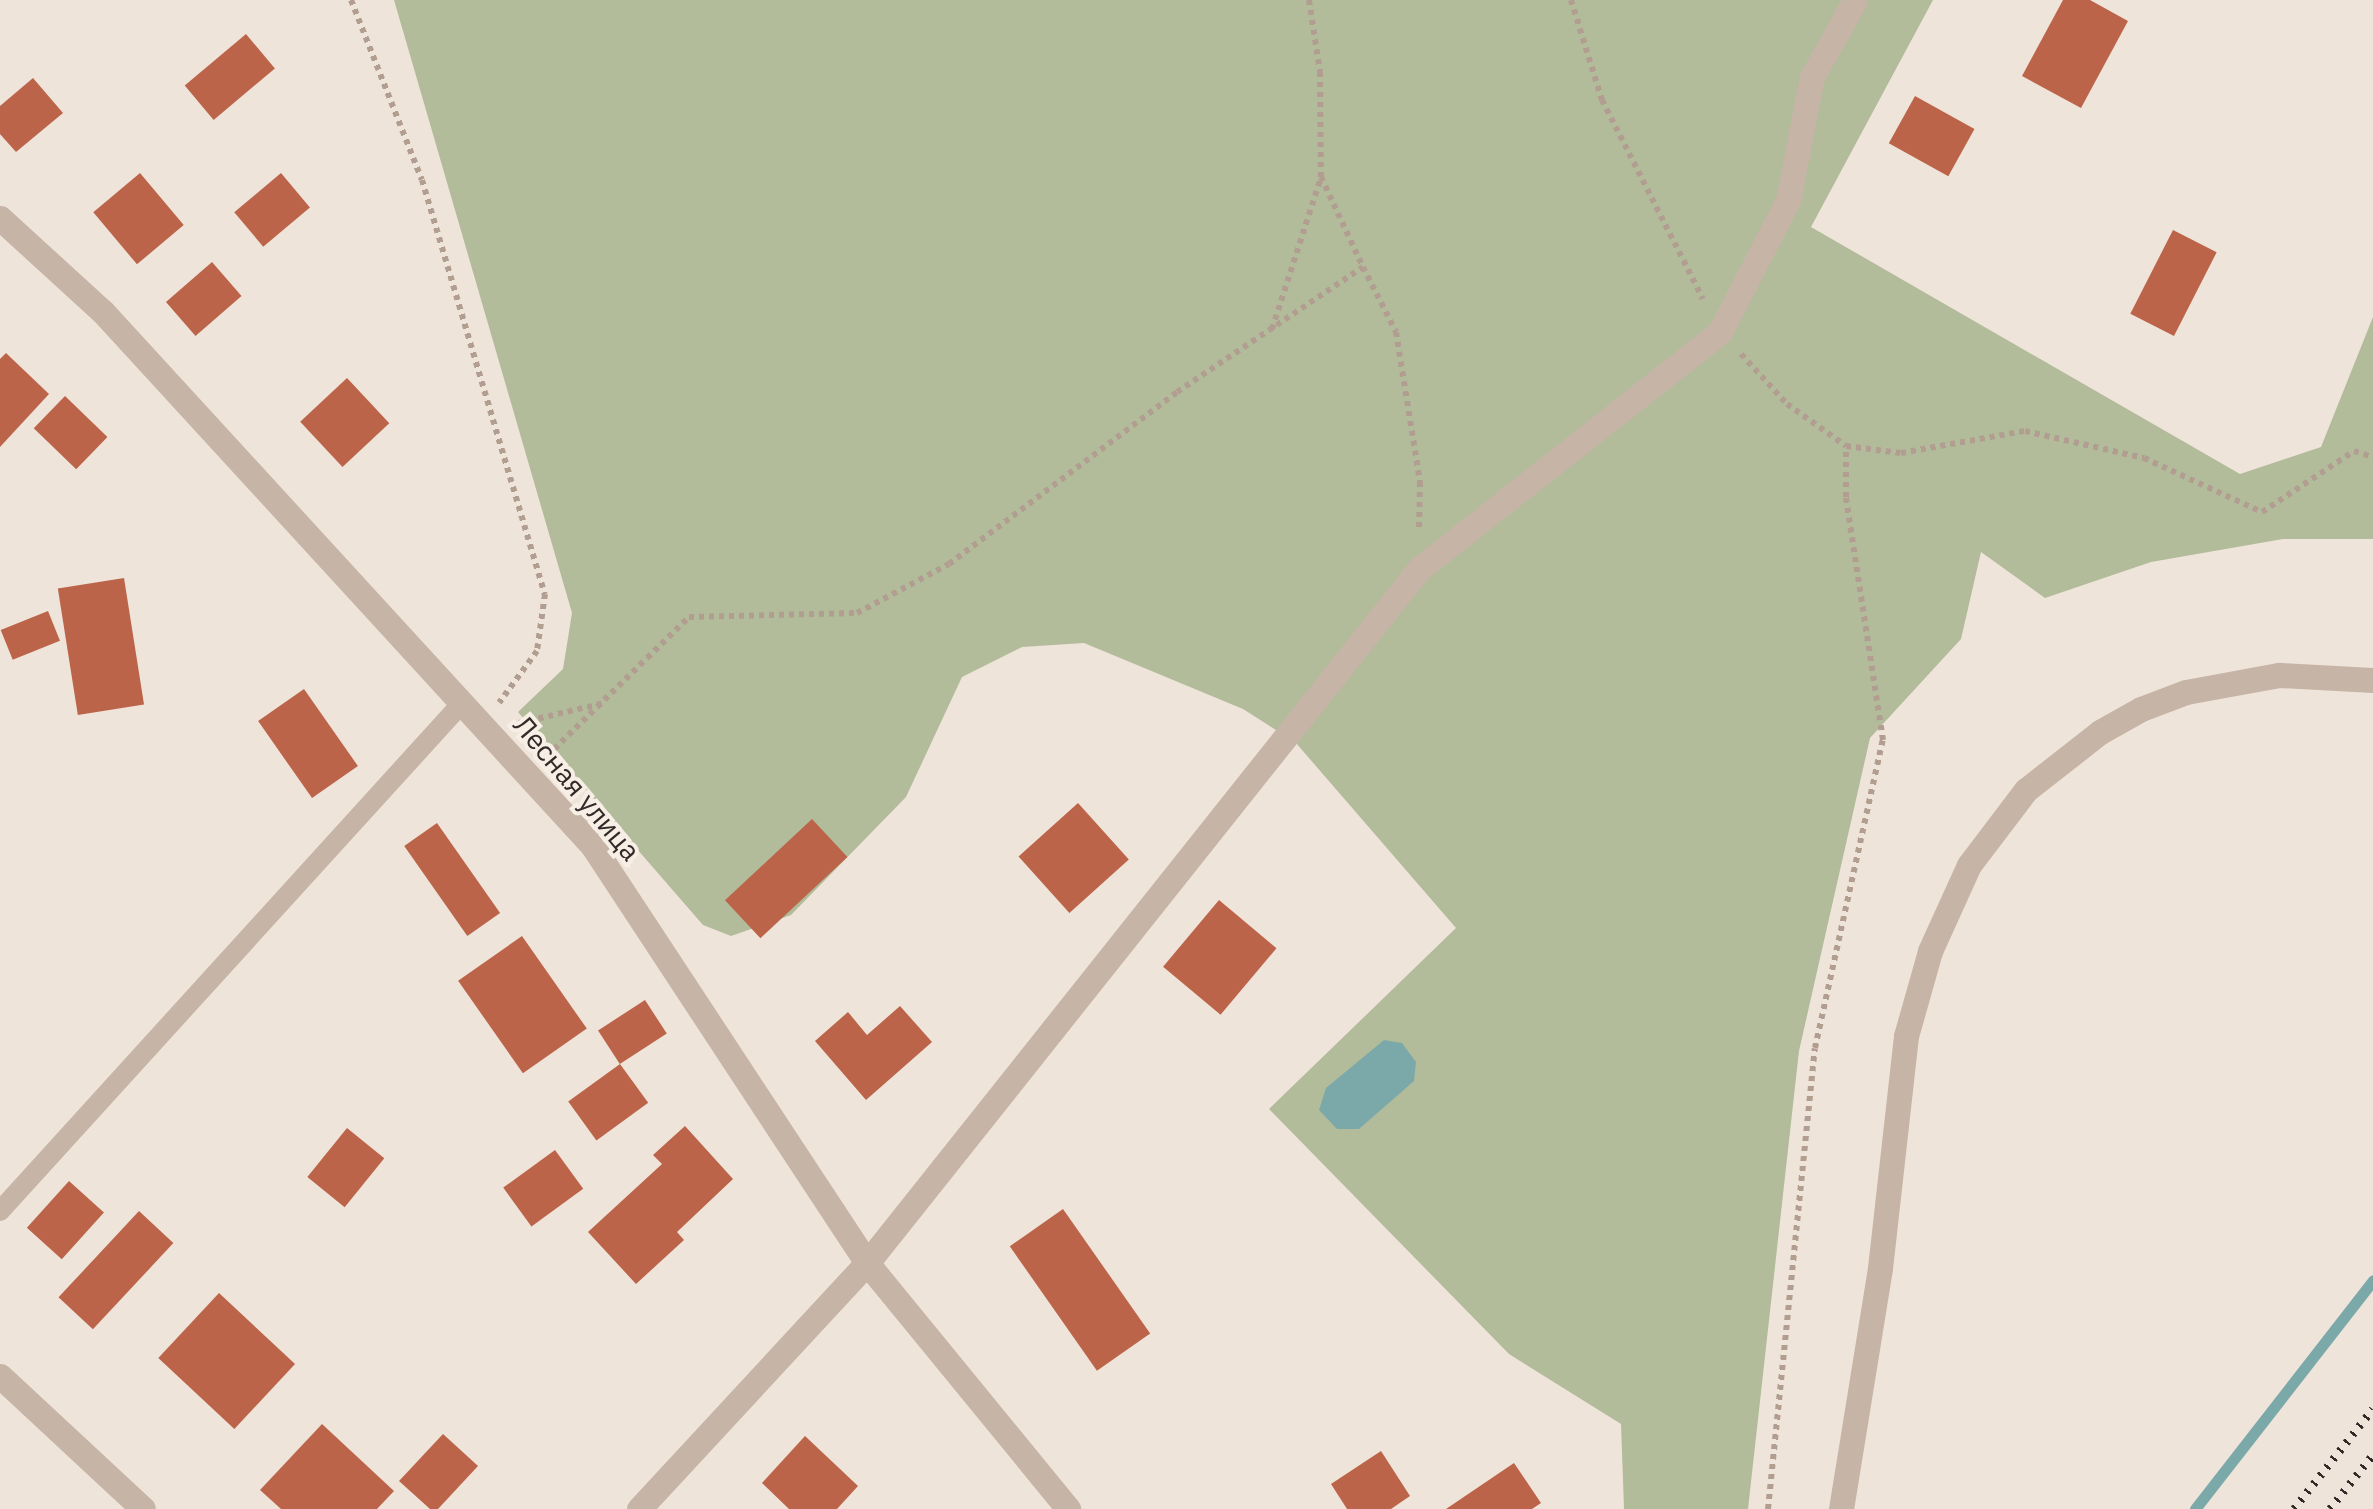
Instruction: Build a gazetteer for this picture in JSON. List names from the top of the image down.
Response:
{
  "streets": {
    "street": ["Лесная улица"]
  }
}
